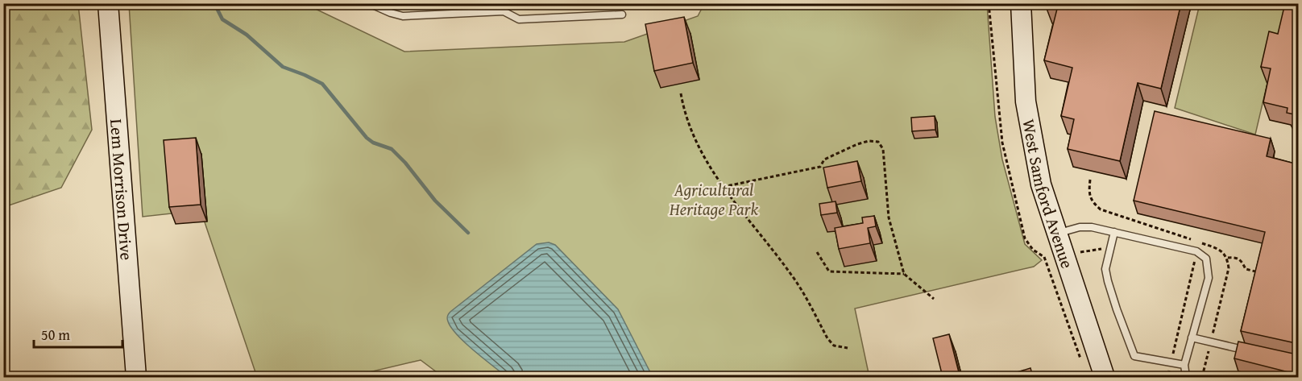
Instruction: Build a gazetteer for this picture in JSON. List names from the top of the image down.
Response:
{
  "streets": {
    "street": ["Lem Morrison Drive", "West Samford Avenue"]
  },
  "parks": ["Agricultural Heritage Park"],
  "scale_bar": "50 m"
}
